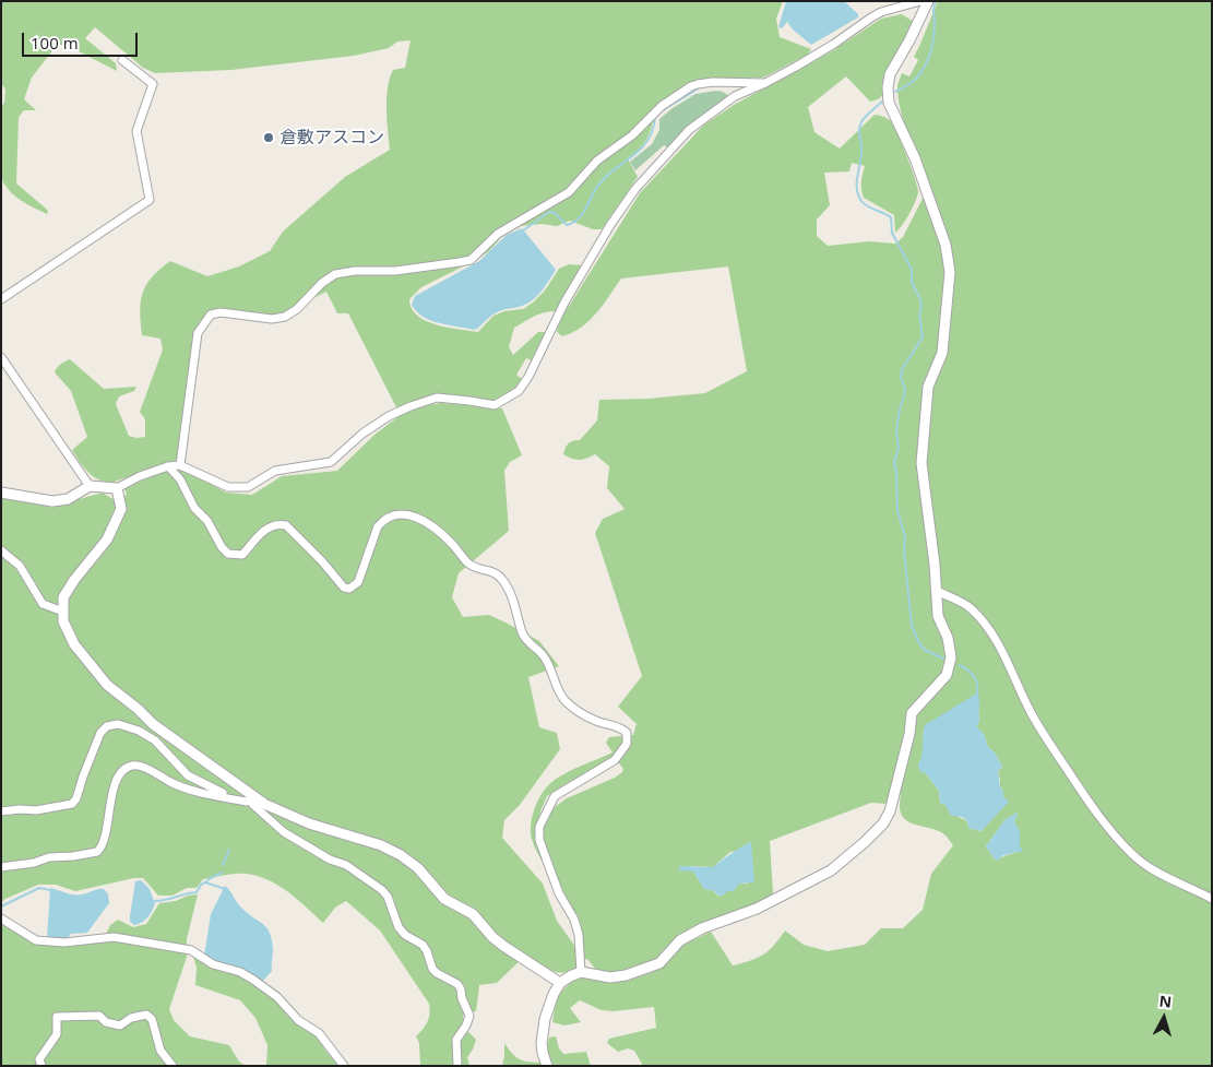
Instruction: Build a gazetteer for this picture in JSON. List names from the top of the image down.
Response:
{
  "places": ["倉敷アスコン"],
  "scale_bar": "100 m",
  "north": "top"
}
